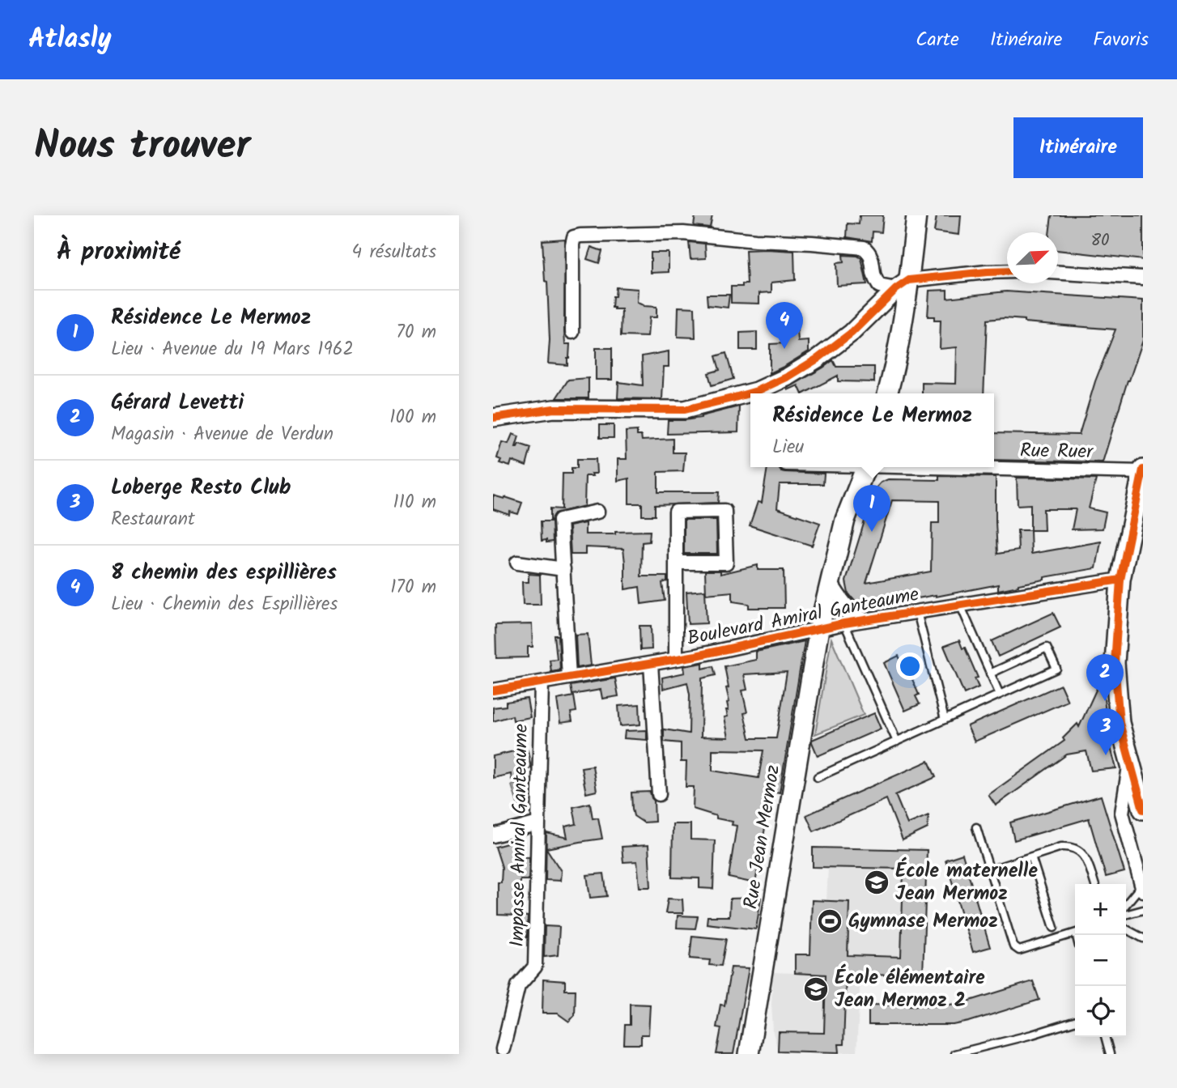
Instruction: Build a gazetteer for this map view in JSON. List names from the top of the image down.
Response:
{
  "streets": {
    "main road": ["Rue Jean Mermoz"],
    "street": ["Rue Ruer", "Boulevard Amiral Ganteaume", "Impasse Amiral Ganteaume"]
  },
  "crossings": [
    ["Boulevard Amiral Ganteaume", "Impasse Amiral Ganteaume"],
    ["Boulevard Amiral Ganteaume", "Rue Jean Mermoz"]
  ],
  "places": {
    "school or university": ["École maternelle Jean Mermoz", "École élémentaire Jean Mermoz 2"],
    "sports": ["Gymnase Mermoz"]
  },
  "house_numbers": ["80"],
  "north": "top right",
  "page": {
    "header": "Atlasly",
    "nav": ["Carte", "Itinéraire", "Favoris"],
    "title": "Nous trouver",
    "buttons": "Itinéraire",
    "heading": ["À proximité", "4 résultats"],
    "list": [
      {
        "mark": "1",
        "name": "Résidence Le Mermoz",
        "note": "Lieu · Avenue du 19 Mars 1962",
        "value": "70 m"
      },
      {
        "mark": "2",
        "name": "Gérard Levetti",
        "note": "Magasin · Avenue de Verdun",
        "value": "100 m"
      },
      {
        "mark": "3",
        "name": "Loberge Resto Club",
        "note": "Restaurant",
        "value": "110 m"
      },
      {
        "mark": "4",
        "name": "8 chemin des espillières",
        "note": "Lieu · Chemin des Espillières",
        "value": "170 m"
      }
    ],
    "pins": [
      "4",
      "1",
      "2",
      "3"
    ],
    "popup": ["Résidence Le Mermoz", "Lieu"],
    "map_buttons": ["+", "−"]
  }
}
